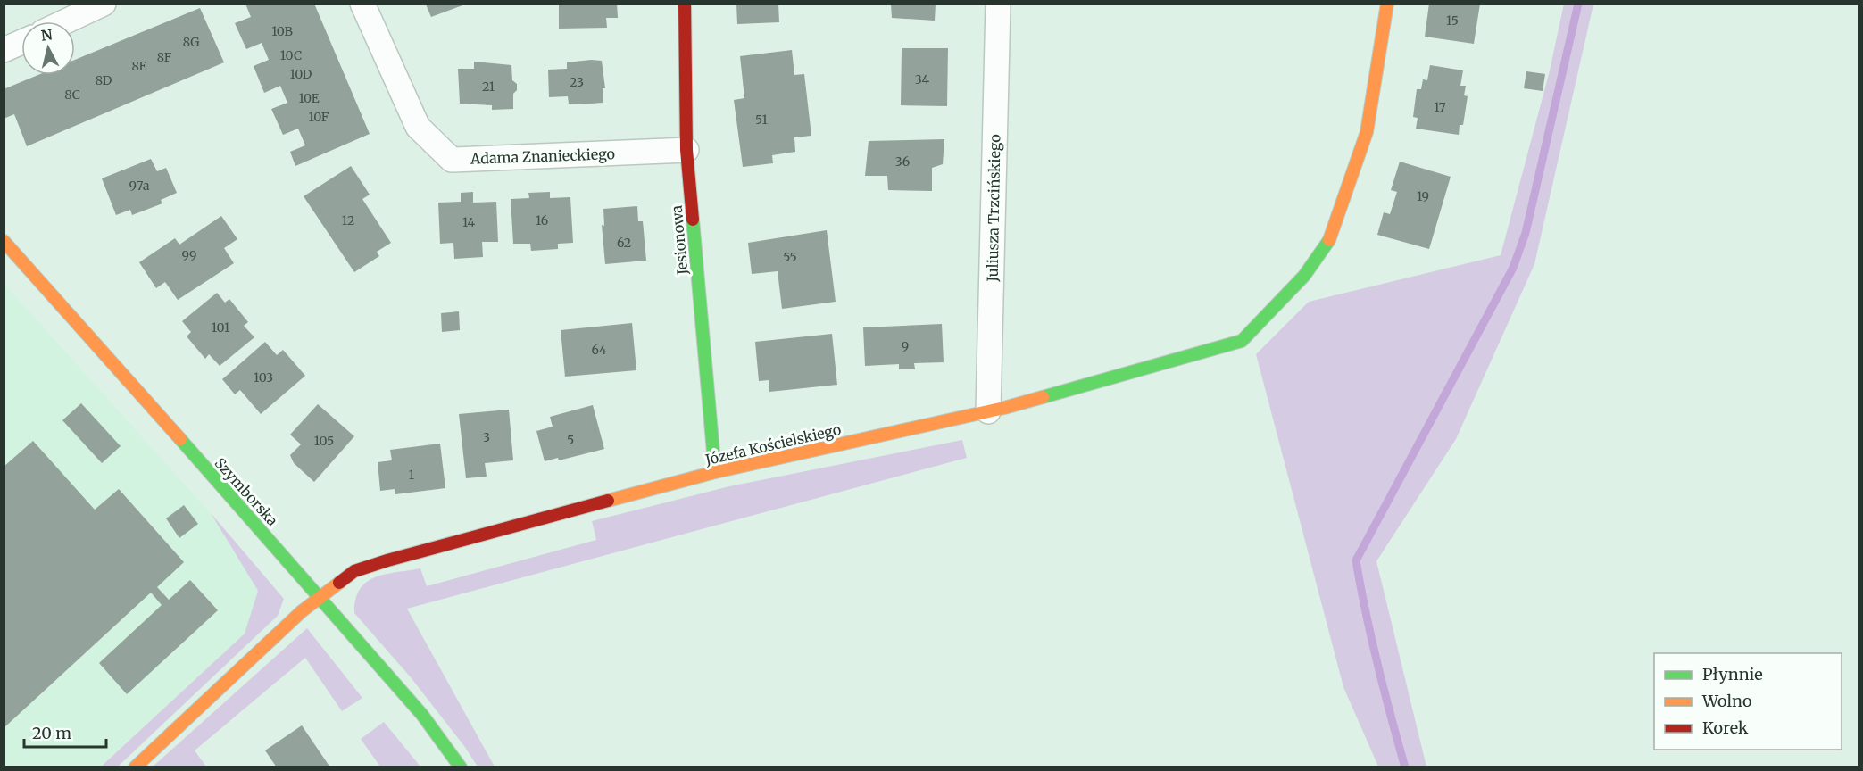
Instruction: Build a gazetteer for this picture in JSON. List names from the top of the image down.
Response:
{
  "streets": {
    "street": [
      "Adama Znanieckiego",
      "Juliusza Trzcińskiego",
      "Jesionowa",
      "Józefa Kościelskiego",
      "Szymborska"
    ]
  },
  "crossings": [
    ["Adama Znanieckiego", "Jesionowa"],
    ["Juliusza Trzcińskiego", "Józefa Kościelskiego"],
    ["Jesionowa", "Józefa Kościelskiego"],
    ["Józefa Kościelskiego", "Szymborska"]
  ],
  "house_numbers": [
    "15",
    "10B",
    "8G",
    "10C",
    "8F",
    "8E",
    "10D",
    "34",
    "8D",
    "23",
    "21",
    "8C",
    "10E",
    "17",
    "10F",
    "51",
    "36",
    "97a",
    "19",
    "12",
    "16",
    "14",
    "62",
    "99",
    "55",
    "101",
    "9",
    "64",
    "103",
    "3",
    "5",
    "105",
    "1"
  ],
  "legend": ["Płynnie", "Wolno", "Korek"],
  "scale_bar": "20 m",
  "north": "top"
}
